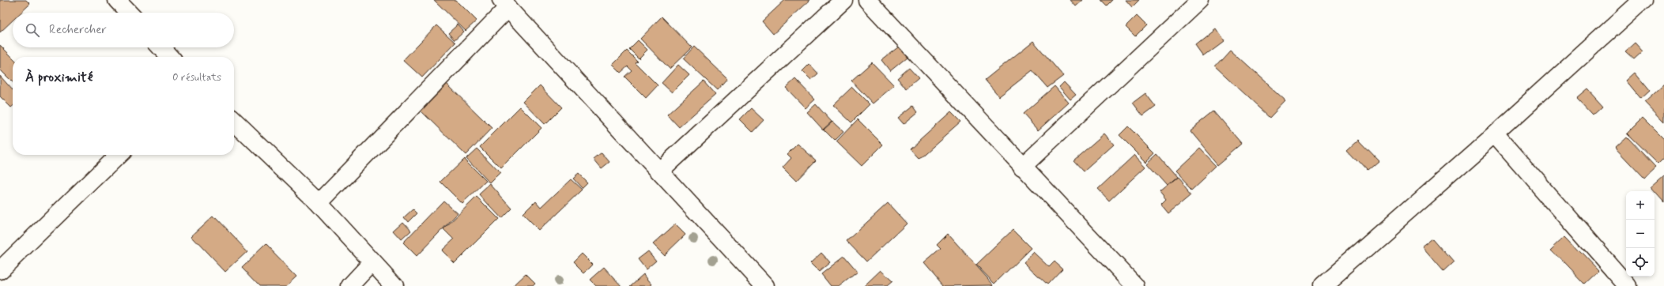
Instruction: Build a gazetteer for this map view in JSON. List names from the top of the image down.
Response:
{
  "page": {
    "search": "Rechercher",
    "heading": ["À proximité", "0 résultats"],
    "map_buttons": ["+", "−"]
  }
}
